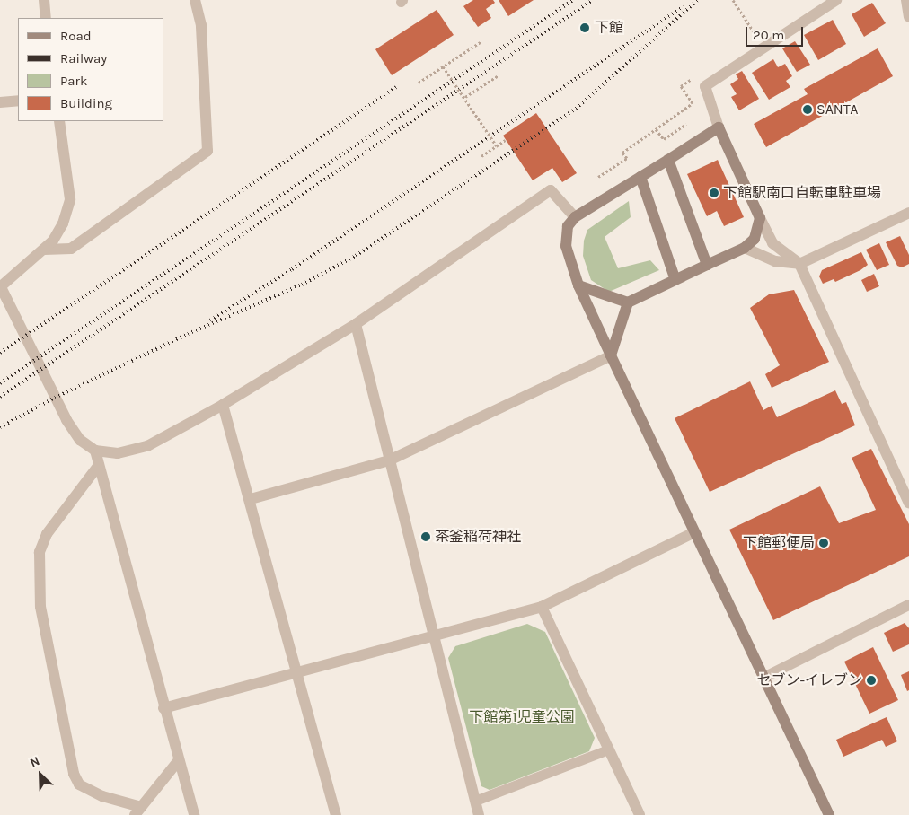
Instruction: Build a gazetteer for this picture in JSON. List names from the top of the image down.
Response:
{
  "parks": ["下館第1児童公園"],
  "places": [
    "下館",
    "SANTA",
    "下館駅南口自転車駐車場",
    "茶釜稲荷神社",
    "下館郵便局",
    "セブン-イレブン"
  ],
  "legend": [
    "Road",
    "Railway",
    "Park",
    "Building"
  ],
  "scale_bar": "20 m",
  "north": "top left"
}
